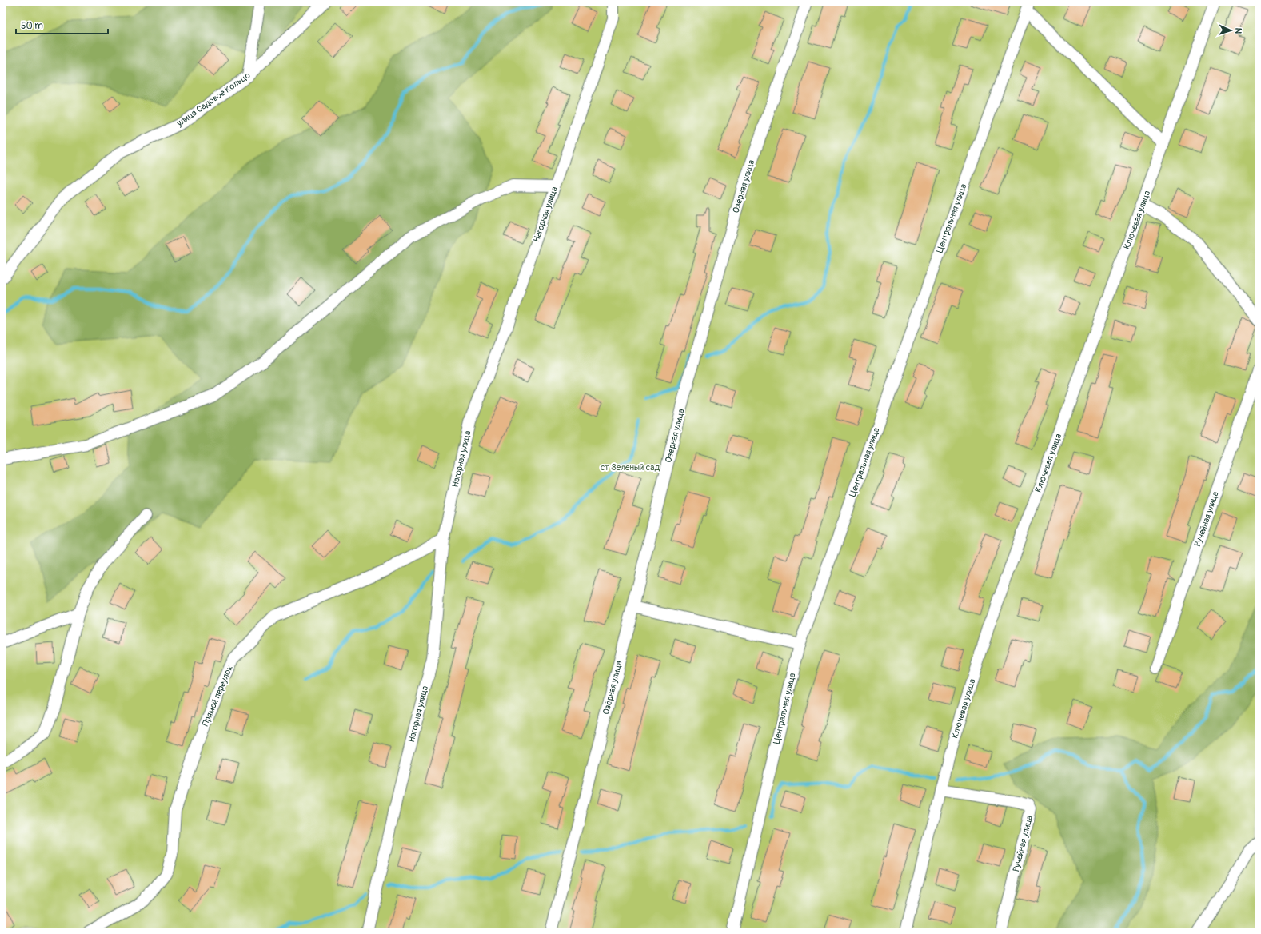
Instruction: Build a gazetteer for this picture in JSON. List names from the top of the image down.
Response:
{
  "streets": {
    "street": [
      "улица Садовое Кольцо",
      "Озёрная улица",
      "Нагорная улица",
      "Центральная улица",
      "Ключевая улица",
      "Ручейная улица",
      "Прямой переулок"
    ]
  },
  "crossings": [
    ["Нагорная улица", "Прямой переулок"],
    ["Ключевая улица", "Ручейная улица"]
  ],
  "parks": ["ст Зеленый сад"],
  "scale_bar": "50 m",
  "north": "right"
}
